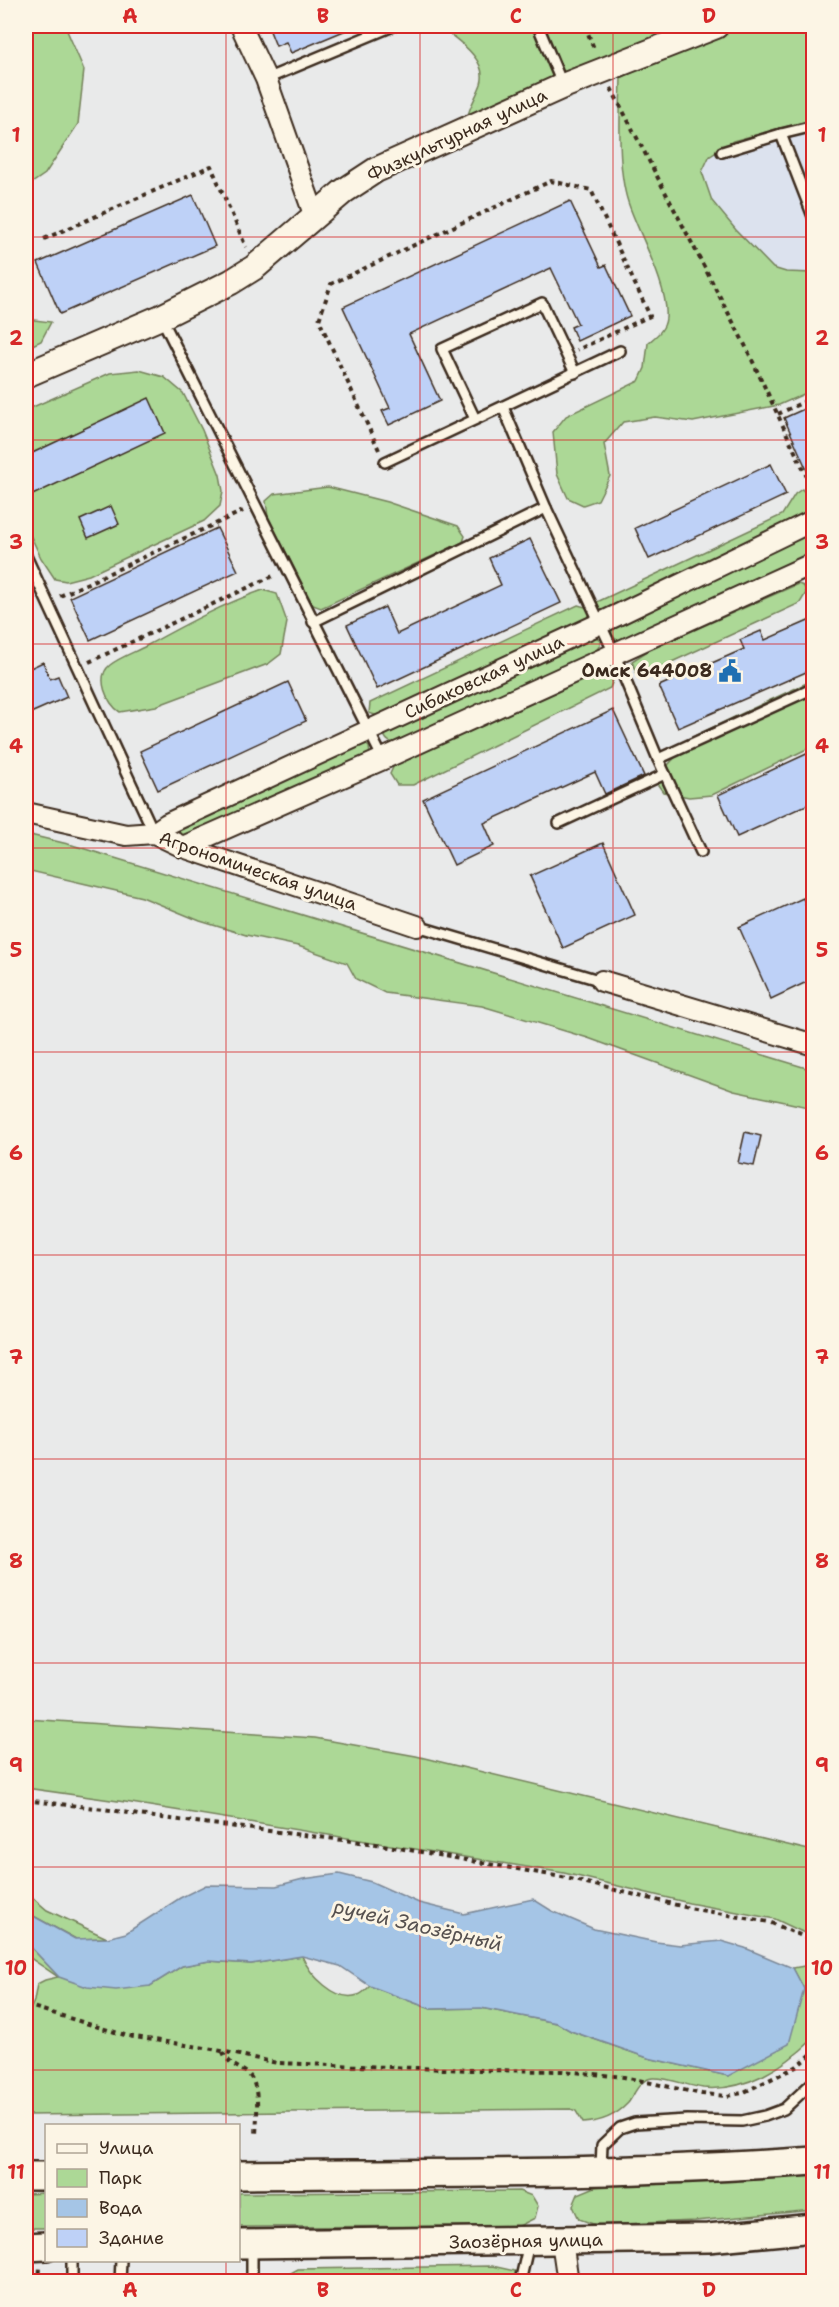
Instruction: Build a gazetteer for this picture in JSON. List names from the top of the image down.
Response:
{
  "streets": {
    "main road": ["Заозёрная улица"],
    "street": ["Физкультурная улица", "Сибаковская улица", "Агрономическая улица"]
  },
  "crossings": [
    ["Сибаковская улица", "Агрономическая улица"]
  ],
  "water": ["ручей Заозёрный"],
  "places": {
    "public building": ["Омск 644008"]
  },
  "legend": [
    "Улица",
    "Парк",
    "Вода",
    "Здание"
  ],
  "grid": {
    "columns": [
      "A",
      "B",
      "C",
      "D"
    ],
    "rows": [
      "1",
      "2",
      "3",
      "4",
      "5",
      "6",
      "7",
      "8",
      "9",
      "10",
      "11"
    ]
  }
}
